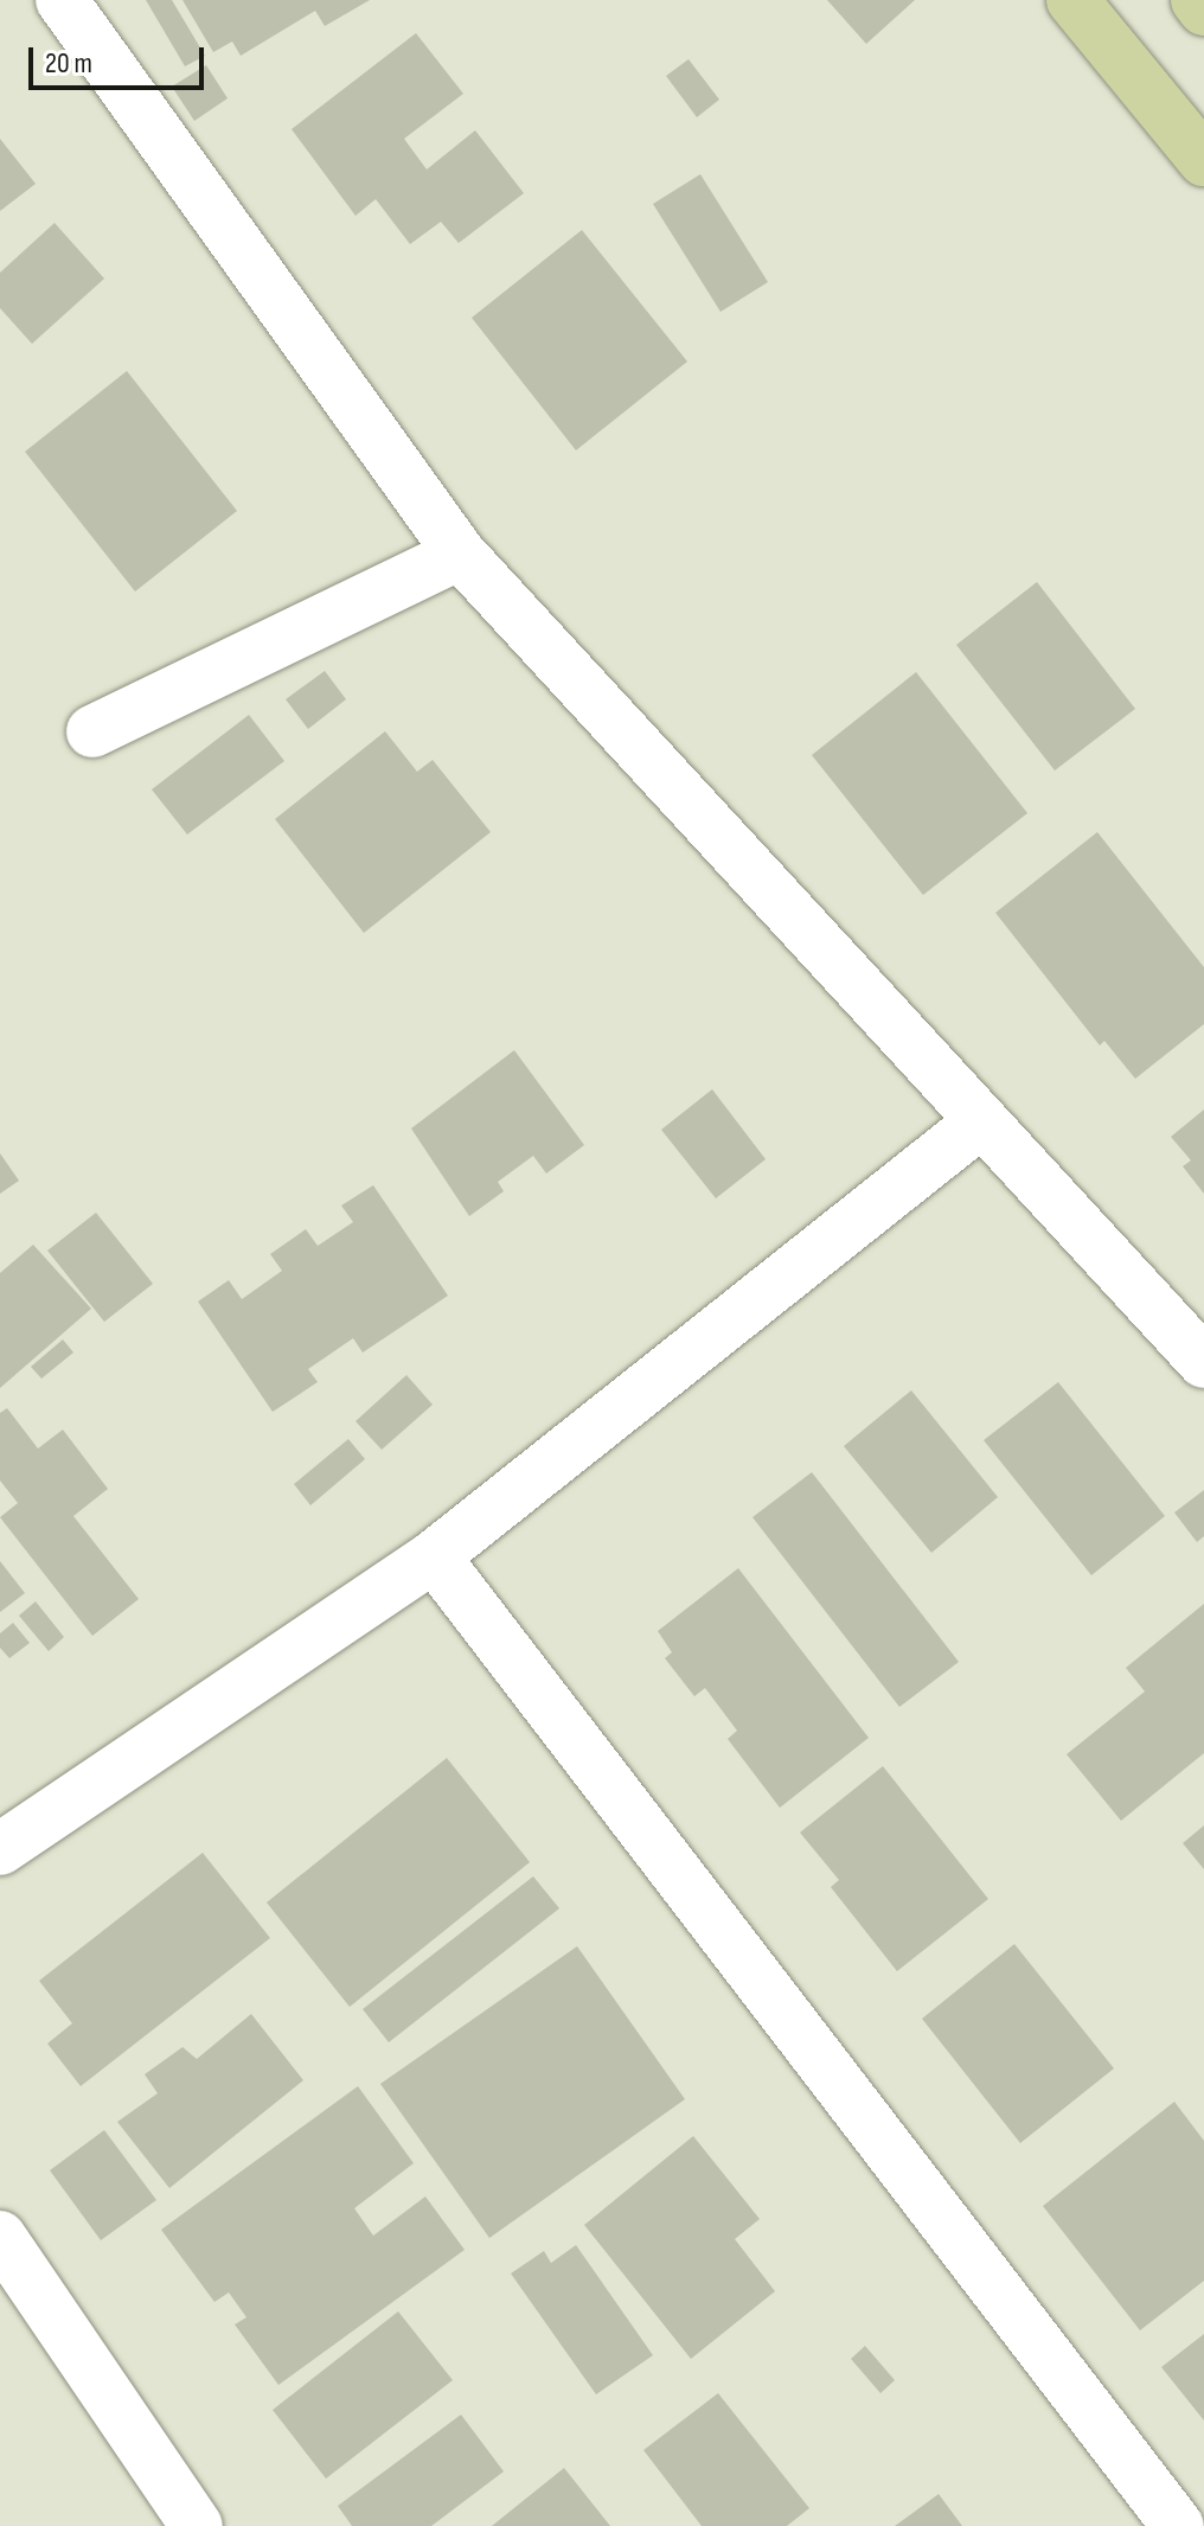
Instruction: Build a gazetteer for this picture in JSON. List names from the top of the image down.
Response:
{
  "scale_bar": "20 m"
}
